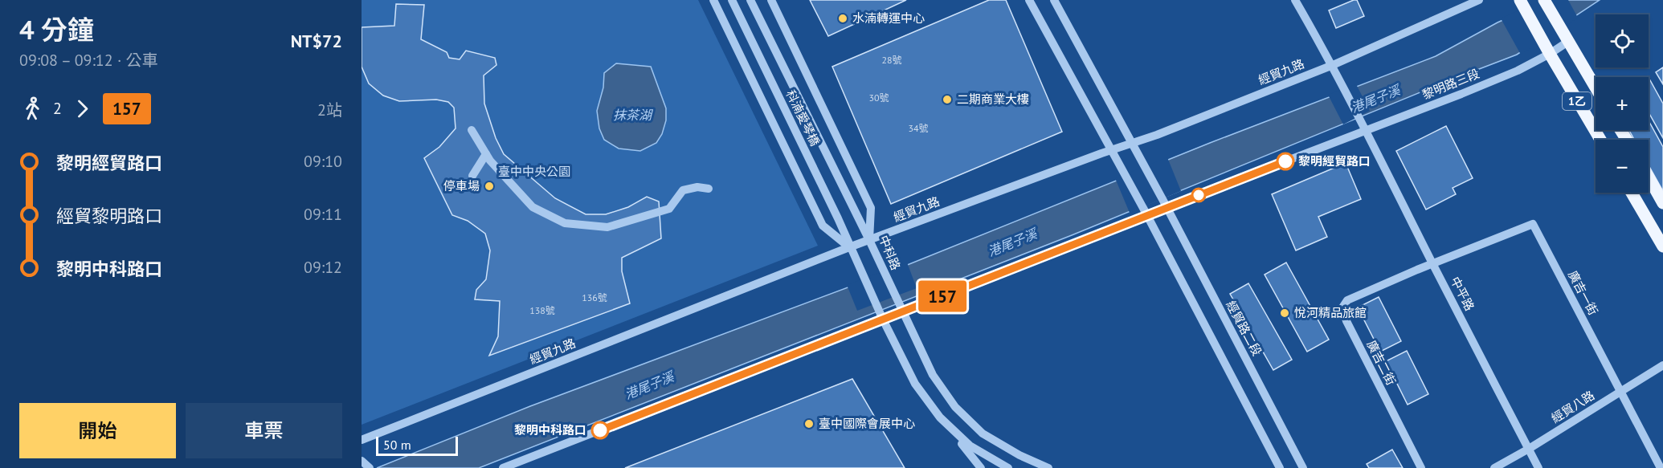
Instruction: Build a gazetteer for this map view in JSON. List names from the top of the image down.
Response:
{
  "streets": {
    "main road": ["1乙"],
    "street": [
      "經貿九路",
      "黎明路三段",
      "科湳愛琴橋",
      "中科路",
      "廣吉一街",
      "中平路",
      "經貿路二段",
      "廣吉二街",
      "經貿八路"
    ]
  },
  "crossings": [
    ["經貿九路", "科湳愛琴橋"],
    ["經貿九路", "中科路"],
    ["經貿九路", "中平路"],
    ["經貿九路", "經貿路二段"],
    ["黎明路三段", "1乙"],
    ["黎明路三段", "中科路"],
    ["黎明路三段", "中平路"],
    ["黎明路三段", "經貿路二段"],
    ["科湳愛琴橋", "中科路"],
    ["廣吉一街", "中平路"],
    ["廣吉一街", "廣吉二街"],
    ["廣吉一街", "經貿八路"],
    ["中平路", "廣吉二街"],
    ["中平路", "經貿八路"]
  ],
  "water": ["港尾子溪", "抹茶湖"],
  "parks": ["臺中中央公園"],
  "places": [
    "水湳轉運中心",
    "二期商業大樓",
    "黎明經貿路口",
    "停車場",
    "悅河精品旅館",
    "臺中國際會展中心",
    "黎明中科路口"
  ],
  "lines": ["bus line 157"],
  "house_numbers": [
    "28號",
    "30號",
    "34號",
    "136號",
    "138號"
  ],
  "scale_bar": "50 m",
  "page": {
    "heading": ["4 分鐘", "09:08 – 09:12 · 公車", "NT$72"],
    "on_map": "157",
    "map_buttons": ["+", "−"],
    "legs": ["2", "157", "2站"],
    "list": [
      {
        "name": "黎明經貿路口",
        "value": "09:10"
      },
      {
        "name": "經貿黎明路口",
        "value": "09:11"
      },
      {
        "name": "黎明中科路口",
        "value": "09:12"
      }
    ],
    "buttons": ["開始", "車票"],
    "scale": "50 m"
  }
}
